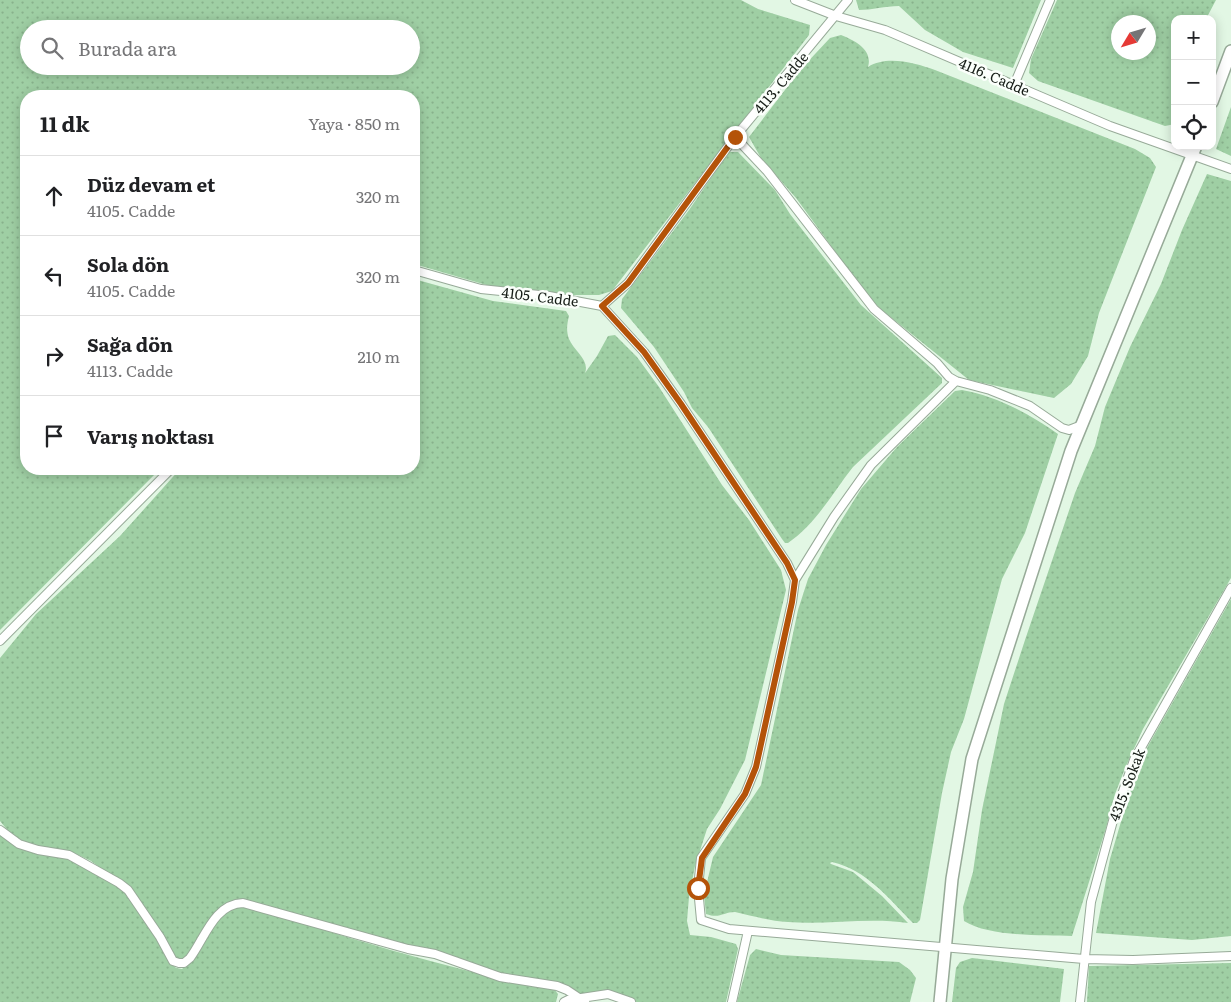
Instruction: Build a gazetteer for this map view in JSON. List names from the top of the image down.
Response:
{
  "streets": {
    "street": [
      "4116. Cadde",
      "4113. Cadde",
      "4105. Cadde",
      "4315. Sokak"
    ]
  },
  "crossings": [
    ["4116. Cadde", "4113. Cadde"],
    ["4113. Cadde", "4105. Cadde"]
  ],
  "north": "bottom left",
  "page": {
    "map_buttons": ["+", "−"],
    "search": "Burada ara",
    "heading": ["11 dk", "Yaya · 850 m"],
    "list": [
      ["Düz devam et", "4105. Cadde", "320 m"],
      ["Sola dön", "4105. Cadde", "320 m"],
      ["Sağa dön", "4113. Cadde", "210 m"],
      "Varış noktası"
    ]
  }
}
